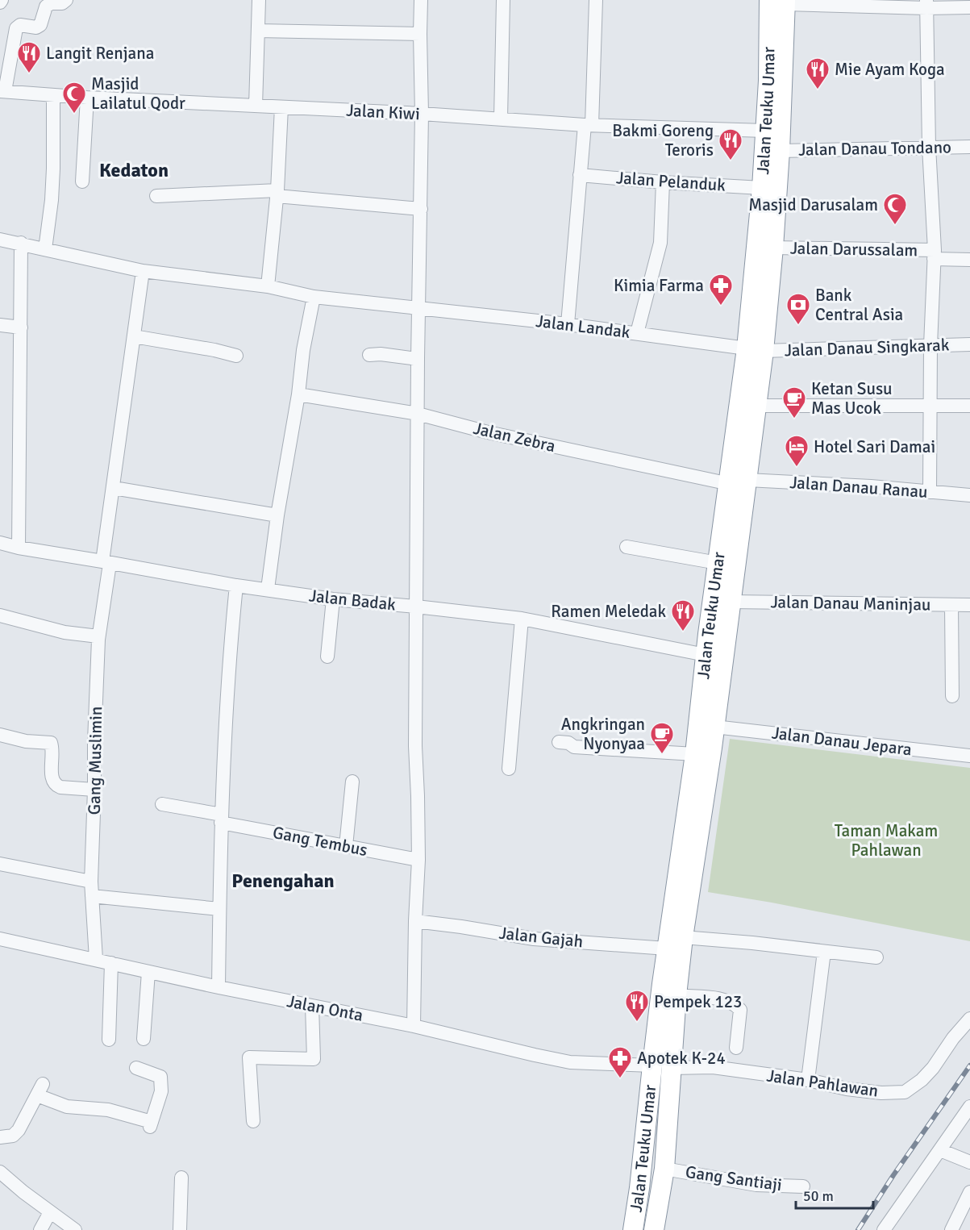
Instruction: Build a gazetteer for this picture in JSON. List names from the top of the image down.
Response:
{
  "streets": {
    "highway": ["Jalan Teuku Umar"],
    "street": [
      "Jalan Kiwi",
      "Jalan Danau Tondano",
      "Jalan Pelanduk",
      "Jalan Darussalam",
      "Jalan Landak",
      "Jalan Danau Singkarak",
      "Jalan Zebra",
      "Jalan Danau Ranau",
      "Jalan Badak",
      "Jalan Danau Maninjau",
      "Jalan Danau Jepara",
      "Gang Muslimin",
      "Gang Tembus",
      "Jalan Gajah",
      "Jalan Onta",
      "Jalan Pahlawan",
      "Gang Santiaji"
    ]
  },
  "crossings": [
    ["Jalan Teuku Umar", "Jalan Kiwi"],
    ["Jalan Teuku Umar", "Jalan Danau Tondano"],
    ["Jalan Teuku Umar", "Jalan Pelanduk"],
    ["Jalan Teuku Umar", "Jalan Darussalam"],
    ["Jalan Teuku Umar", "Jalan Landak"],
    ["Jalan Teuku Umar", "Jalan Danau Singkarak"],
    ["Jalan Teuku Umar", "Jalan Zebra"],
    ["Jalan Teuku Umar", "Jalan Danau Ranau"],
    ["Jalan Teuku Umar", "Jalan Badak"],
    ["Jalan Teuku Umar", "Jalan Danau Maninjau"],
    ["Jalan Teuku Umar", "Jalan Danau Jepara"],
    ["Jalan Teuku Umar", "Jalan Gajah"],
    ["Jalan Teuku Umar", "Jalan Onta"],
    ["Jalan Teuku Umar", "Jalan Pahlawan"],
    ["Jalan Teuku Umar", "Gang Santiaji"],
    ["Jalan Landak", "Jalan Danau Singkarak"],
    ["Jalan Landak", "Gang Muslimin"],
    ["Jalan Zebra", "Jalan Danau Ranau"],
    ["Jalan Badak", "Gang Muslimin"],
    ["Gang Muslimin", "Jalan Onta"]
  ],
  "districts": ["Kedaton", "Penengahan"],
  "parks": ["Taman Makam Pahlawan"],
  "places": {
    "restaurant": [
      "Langit Renjana",
      "Mie Ayam Koga",
      "Bakmi Goreng Teroris",
      "Ramen Meledak",
      "Pempek 123"
    ],
    "mosque": ["Masjid Lailatul Qodr", "Masjid Darusalam"],
    "pharmacy": ["Kimia Farma", "Apotek K-24"],
    "bank": ["Bank Central Asia"],
    "cafe": ["Ketan Susu Mas Ucok", "Angkringan Nyonyaa"],
    "hotel": ["Hotel Sari Damai"]
  },
  "scale_bar": "50 m"
}
